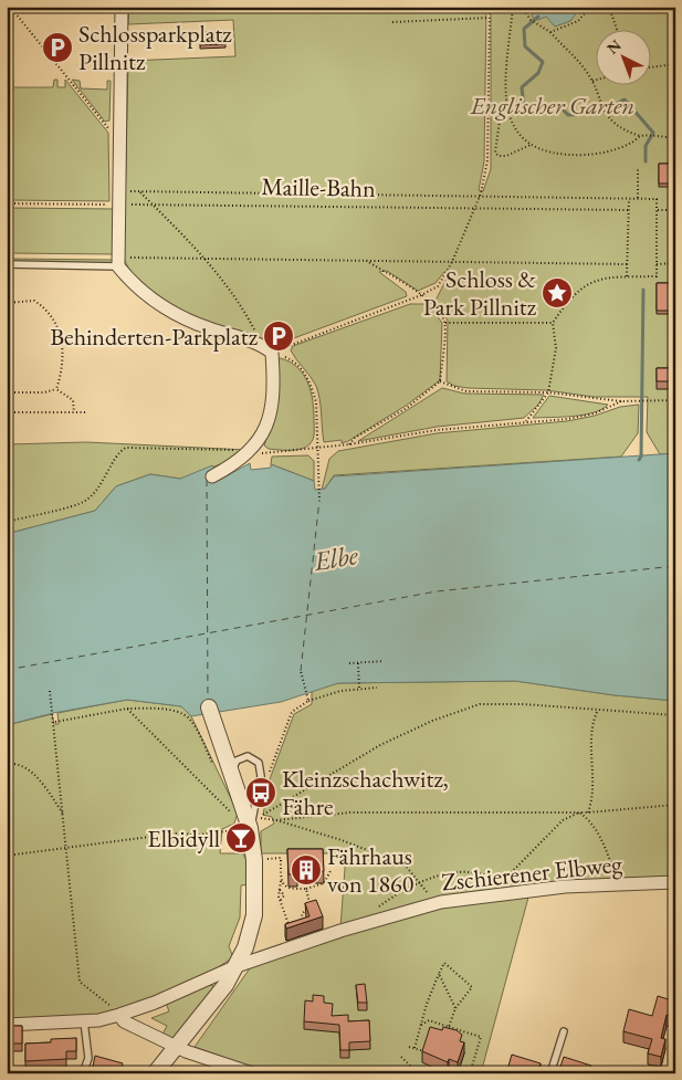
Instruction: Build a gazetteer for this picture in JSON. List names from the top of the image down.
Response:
{
  "streets": {
    "street": ["Zschierener Elbweg"],
    "path": ["Maille-Bahn"]
  },
  "water": ["Elbe"],
  "parks": ["Englischer Garten"],
  "places": {
    "parking": ["Schlossparkplatz Pillnitz", "Behinderten-Parkplatz"],
    "place": ["Schloss & Park Pillnitz"],
    "bus stop": ["Kleinzschachwitz, Fähre"],
    "bar": ["Elbidyll"],
    "building": ["Fährhaus von 1860"]
  },
  "north": "top left"
}
